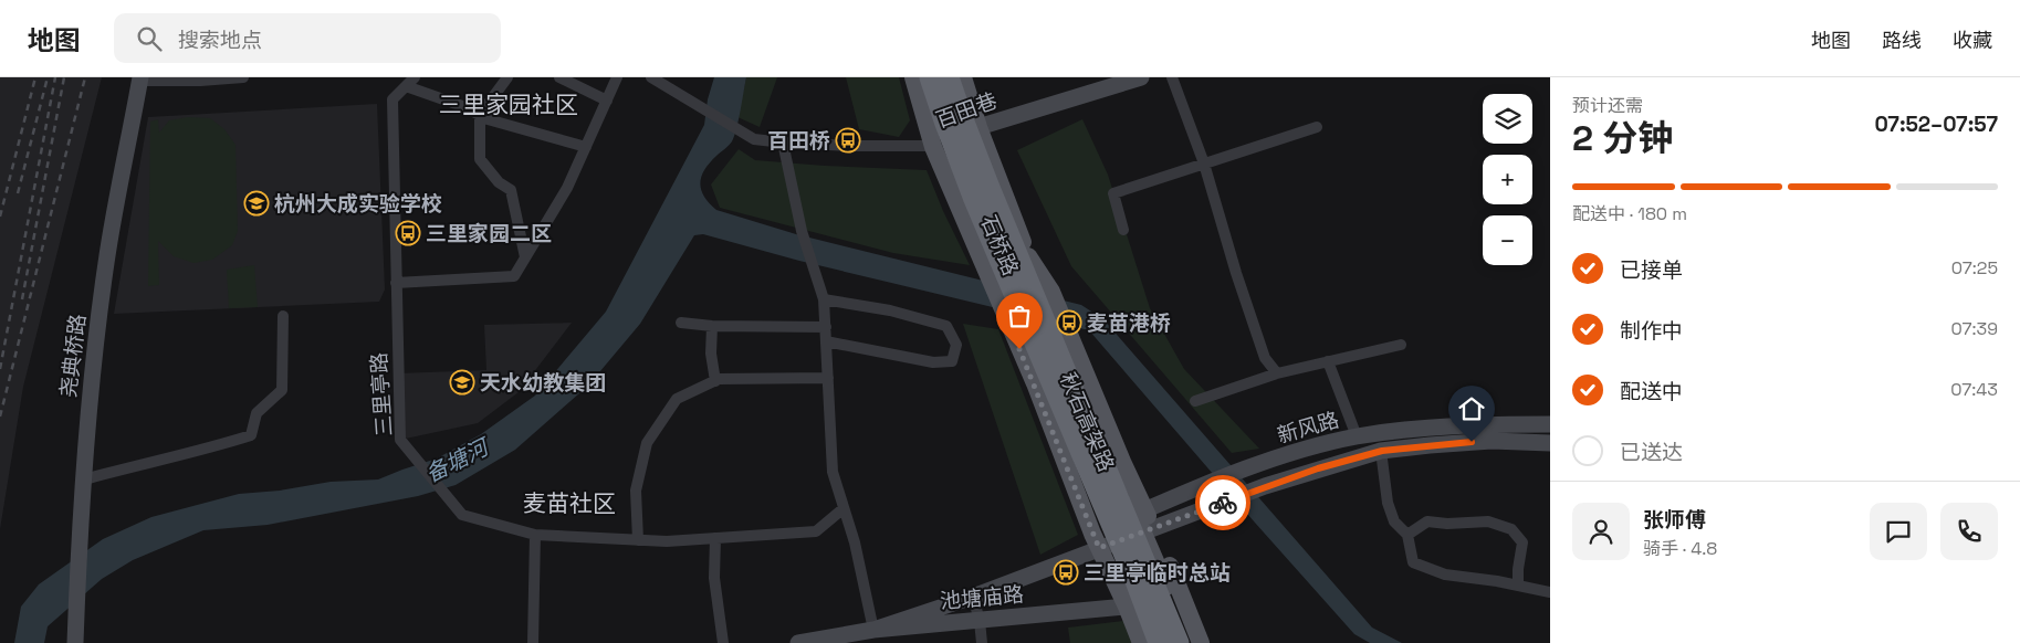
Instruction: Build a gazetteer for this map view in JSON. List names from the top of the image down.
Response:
{
  "streets": {
    "highway": ["秋石高架路"],
    "main road": ["石桥路"],
    "street": [
      "百田巷",
      "尧典桥路",
      "三里亭路",
      "新风路",
      "池塘庙路"
    ]
  },
  "crossings": [
    ["百田巷", "石桥路"],
    ["石桥路", "新风路"],
    ["石桥路", "池塘庙路"]
  ],
  "districts": ["三里家园社区", "麦苗社区"],
  "water": ["备塘河"],
  "places": {
    "bus stop": [
      "百田桥",
      "三里家园二区",
      "麦苗港桥",
      "三里亭临时总站"
    ],
    "school or university": ["杭州大成实验学校", "天水幼教集团"]
  },
  "page": {
    "header": "地图",
    "search": "搜索地点",
    "nav": ["地图", "路线", "收藏"],
    "heading": ["2 分钟", "预计还需", "07:52–07:57"],
    "panel": ["张师傅", "骑手 · 4.8"],
    "map_buttons": ["+", "−"],
    "bar": "配送中 · 180 m",
    "list": [
      ["已接单", "07:25"],
      ["制作中", "07:39"],
      ["配送中", "07:43"],
      "已送达"
    ]
  }
}
